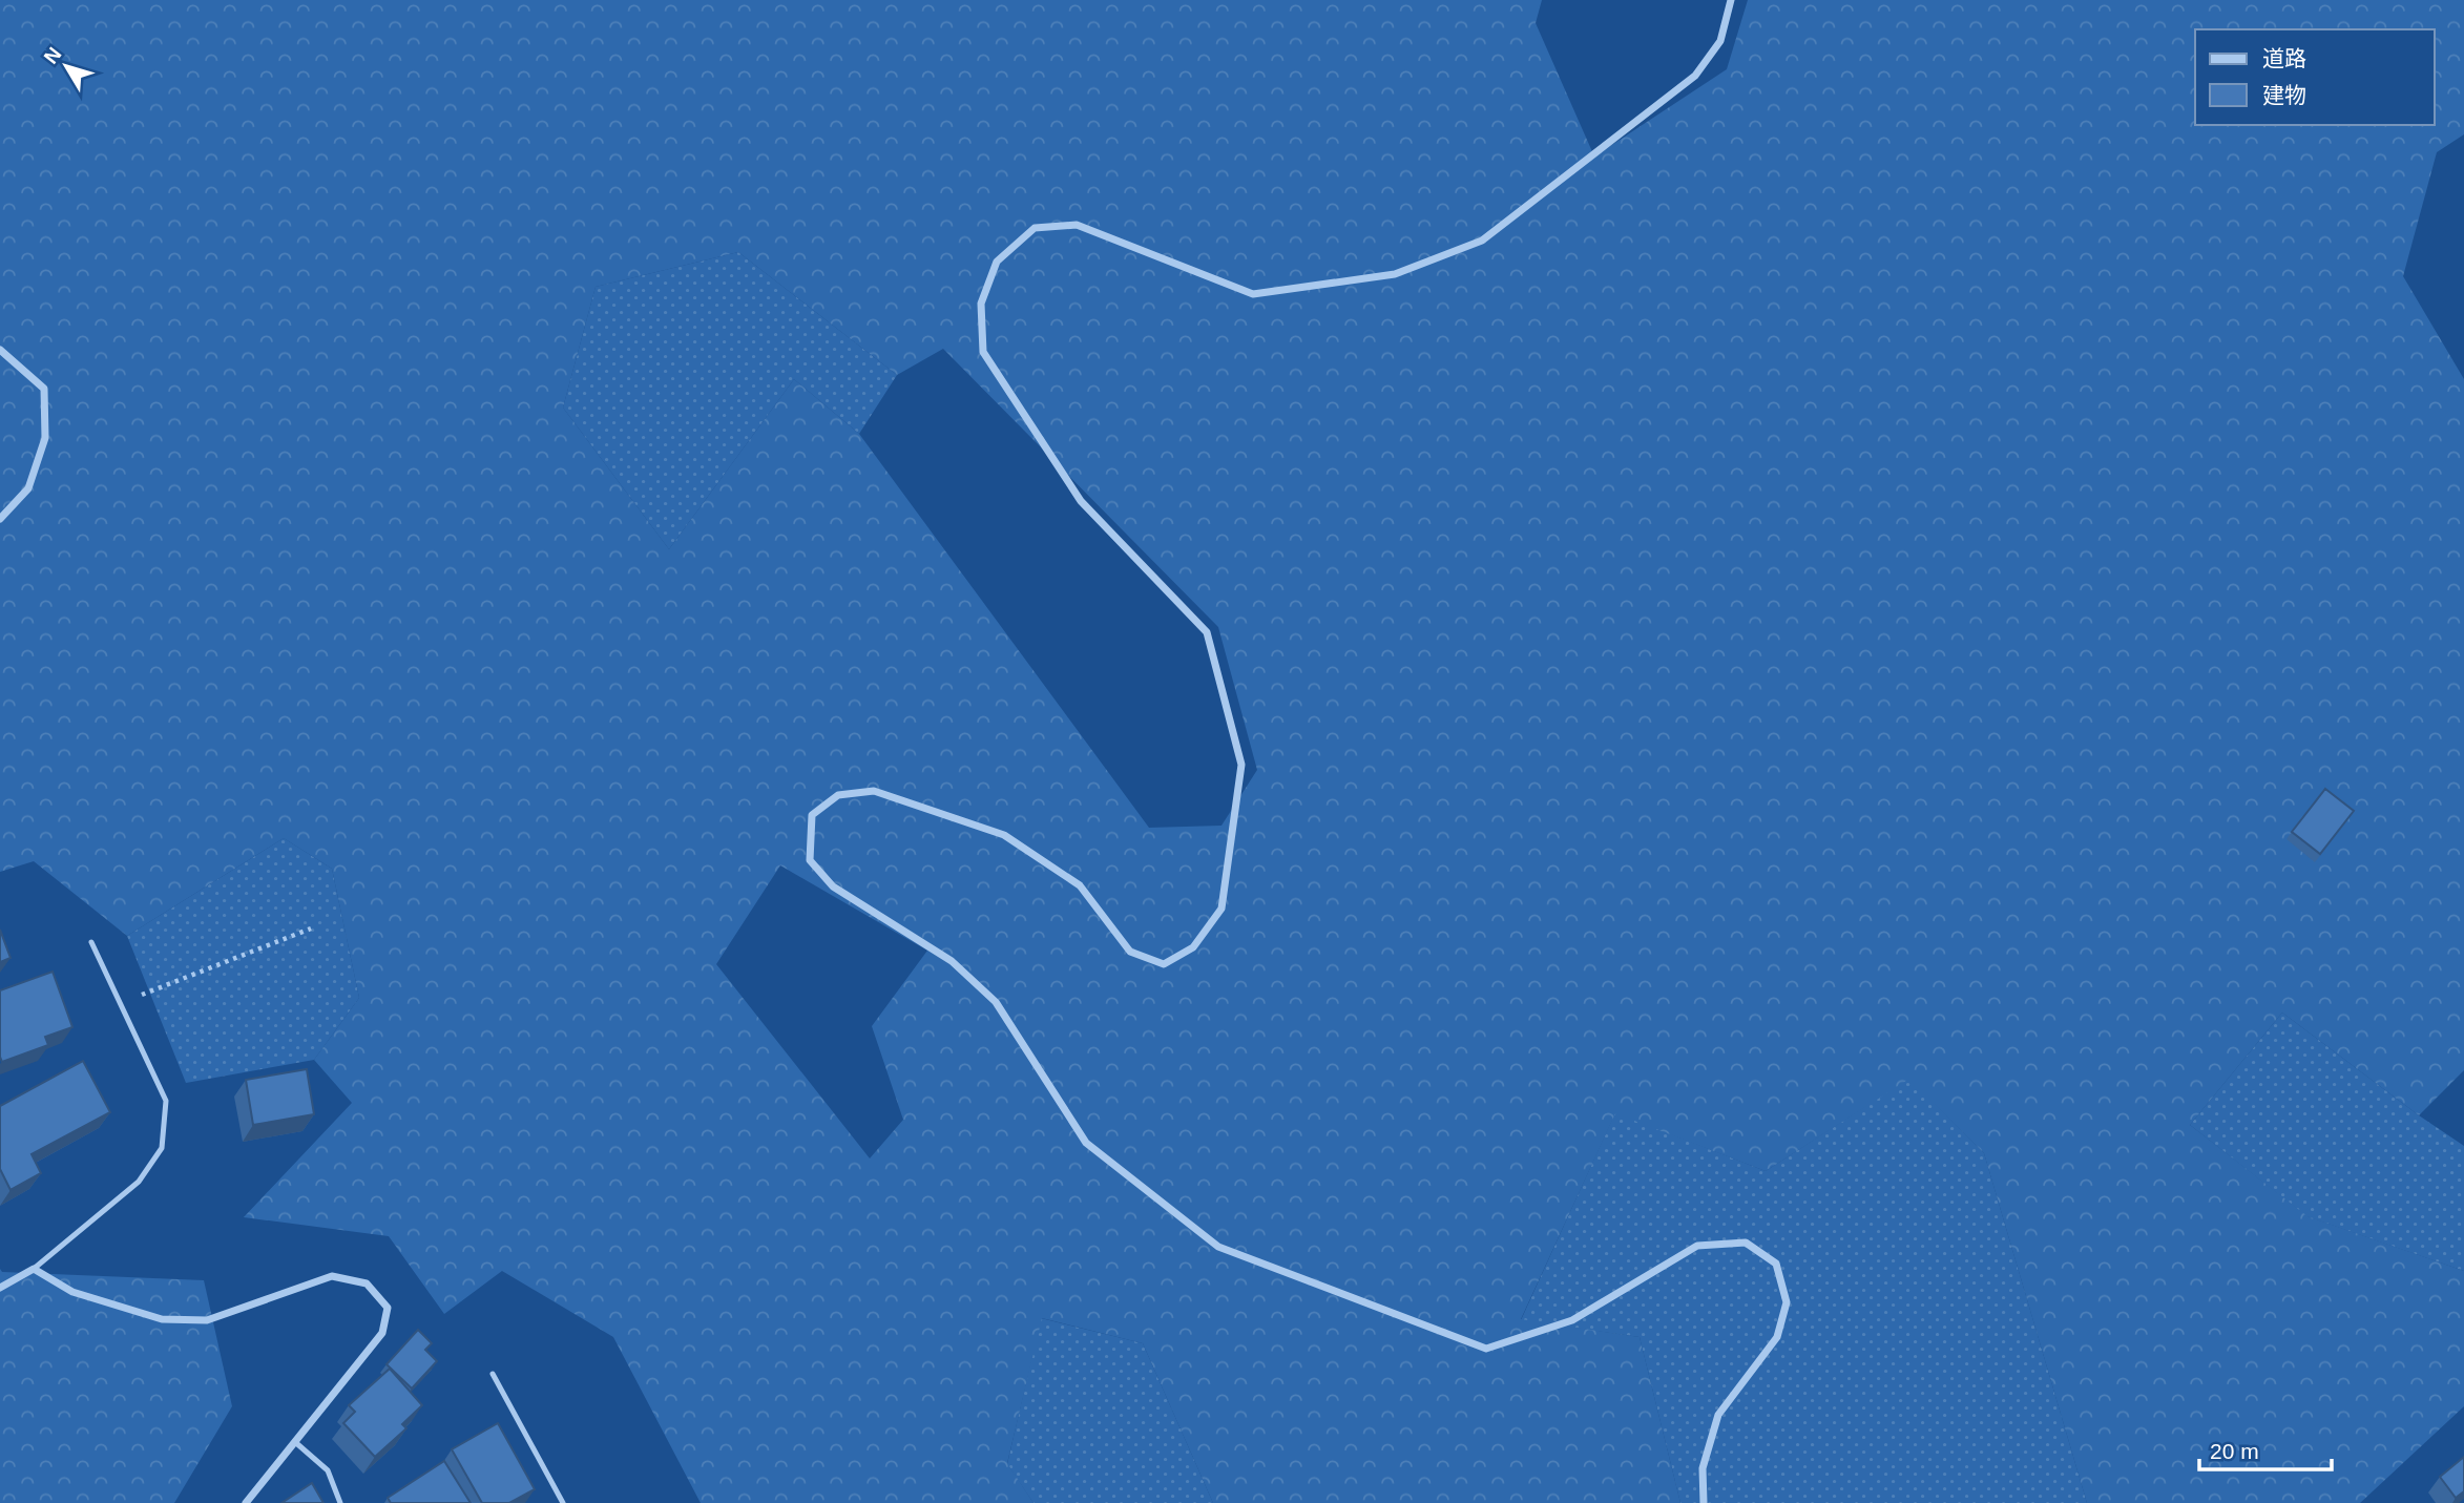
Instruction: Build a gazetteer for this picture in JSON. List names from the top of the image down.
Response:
{
  "legend": ["道路", "建物"],
  "scale_bar": "20 m",
  "north": "top left"
}
